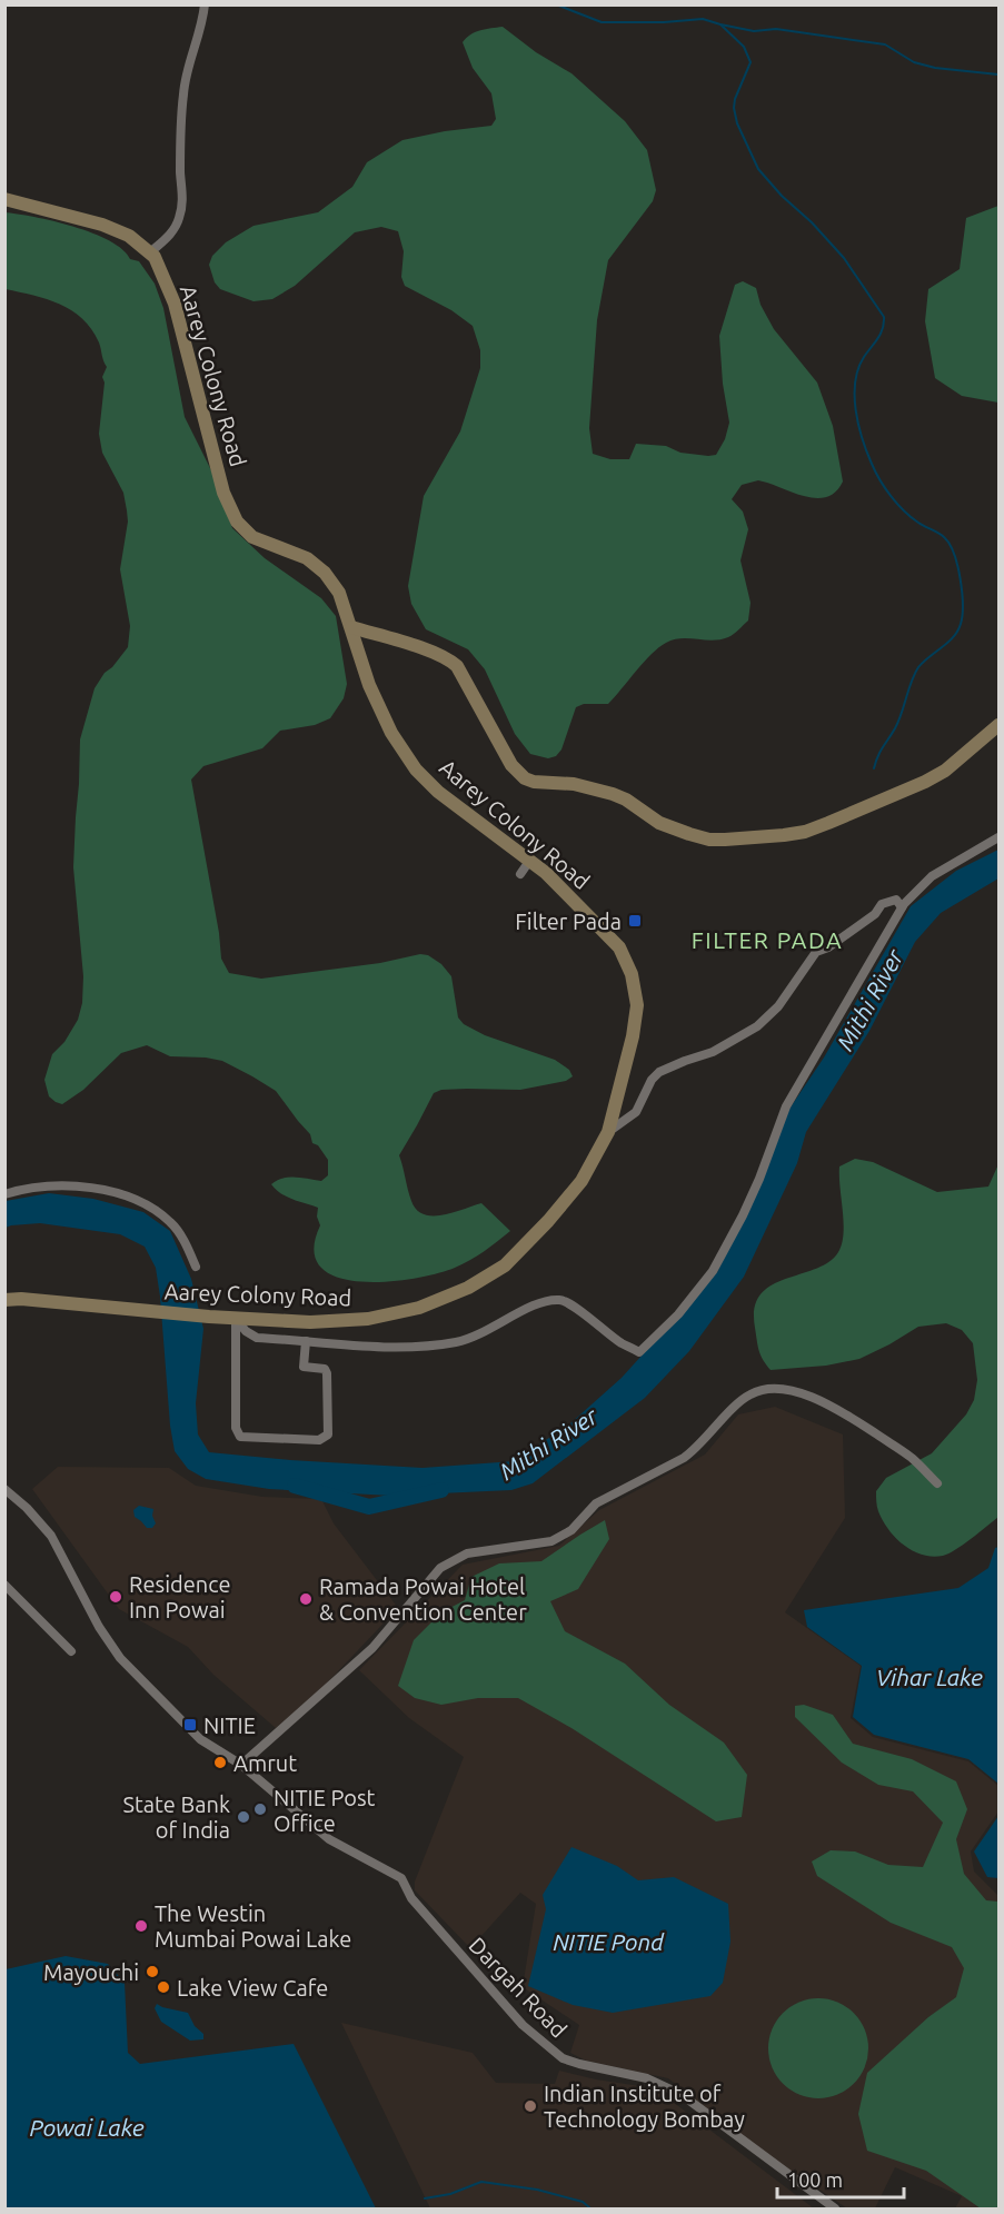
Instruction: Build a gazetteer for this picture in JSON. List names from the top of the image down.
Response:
{
  "streets": {
    "main road": ["Aarey Colony Road"],
    "street": ["Dargah Road"]
  },
  "districts": ["FILTER PADA"],
  "water": [
    "Mithi River",
    "Vihar Lake",
    "NITIE Pond",
    "Powai Lake"
  ],
  "places": {
    "transit": ["Filter Pada", "NITIE"],
    "other": [
      "Residence Inn Powai",
      "Ramada Powai Hotel & Convention Center",
      "Amrut",
      "NITIE Post Office",
      "State Bank of India",
      "The Westin Mumbai Powai Lake",
      "Mayouchi",
      "Lake View Cafe",
      "Indian Institute of Technology Bombay"
    ]
  },
  "scale_bar": "100 m"
}
